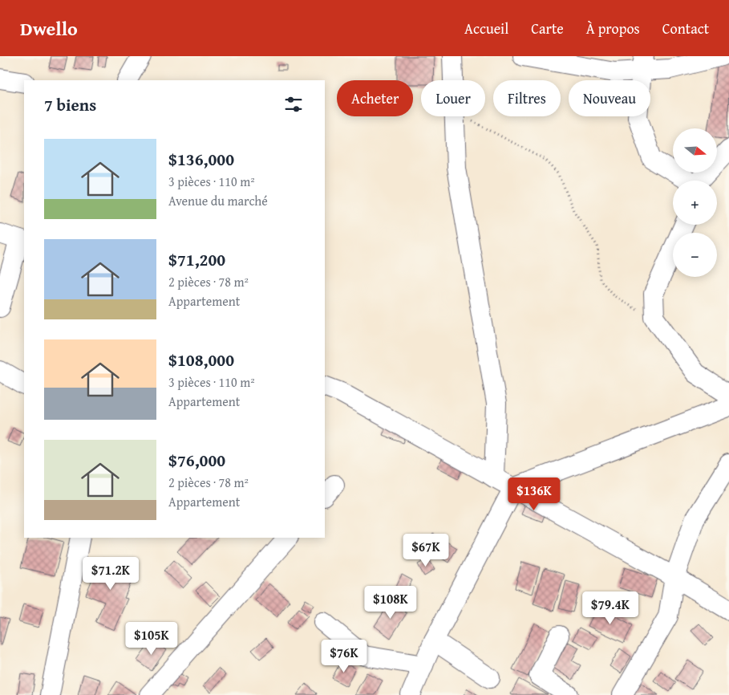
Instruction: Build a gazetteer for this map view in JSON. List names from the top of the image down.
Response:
{
  "north": "right",
  "page": {
    "header": "Dwello",
    "nav": [
      "Accueil",
      "Carte",
      "À propos",
      "Contact"
    ],
    "chip": [
      "Acheter",
      "Louer",
      "Filtres",
      "Nouveau"
    ],
    "heading": "7 biens",
    "map_buttons": ["+", "−"],
    "list": [
      {
        "name": "$136,000",
        "note": "3 pièces · 110 m² · Avenue du marché"
      },
      {
        "name": "$71,200",
        "note": "2 pièces · 78 m² · Appartement"
      },
      {
        "name": "$108,000",
        "note": "3 pièces · 110 m² · Appartement"
      },
      {
        "name": "$76,000",
        "note": "2 pièces · 78 m² · Appartement"
      }
    ],
    "price": [
      "$136K",
      "$67K",
      "$71.2K",
      "$108K",
      "$79.4K",
      "$105K",
      "$76K"
    ]
  }
}
